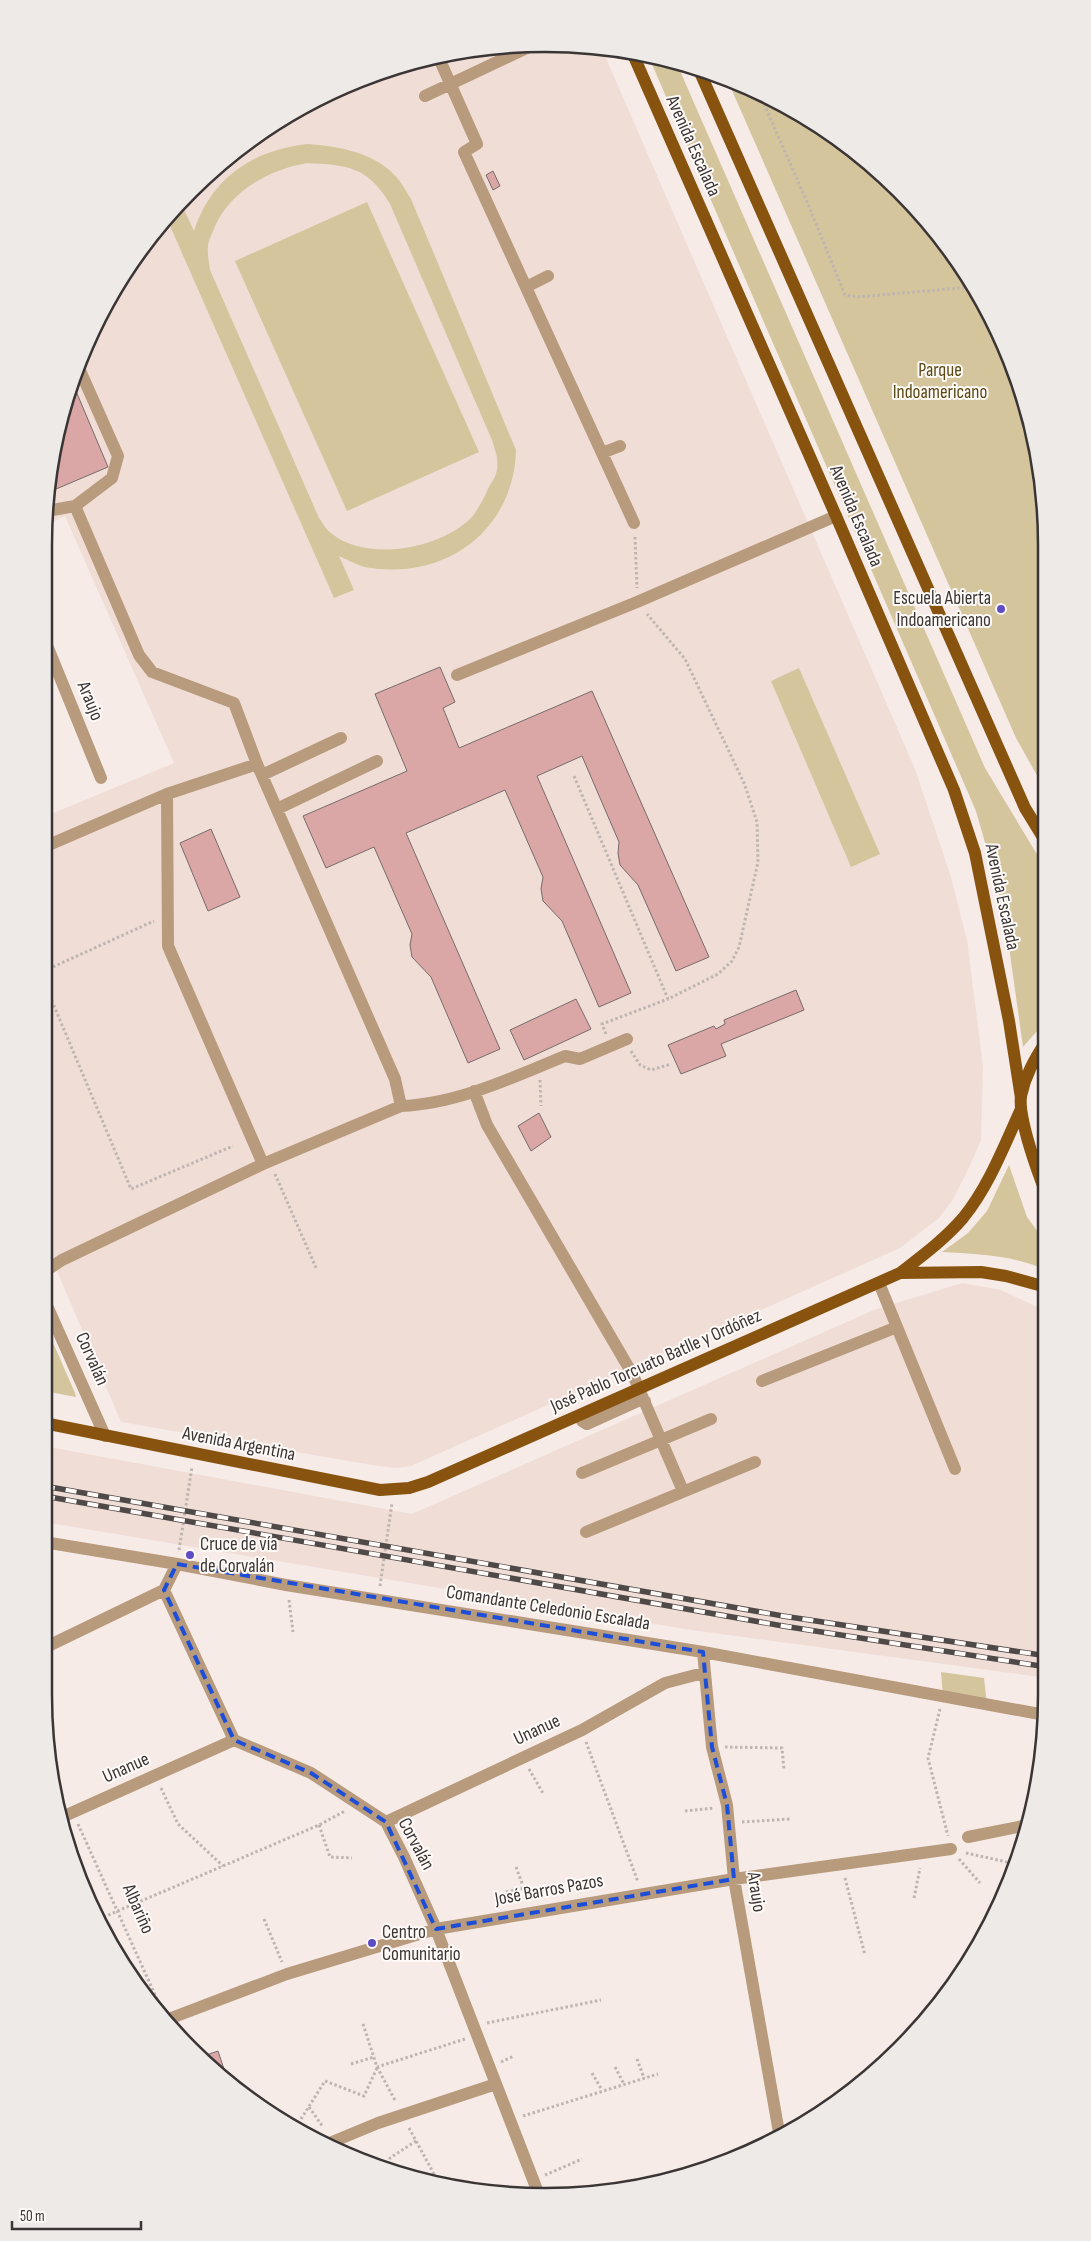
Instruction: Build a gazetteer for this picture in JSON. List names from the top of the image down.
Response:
{
  "streets": {
    "main road": ["Avenida Escalada", "José Pablo Torcuato Batlle y Ordóñez", "Avenida Argentina"],
    "street": [
      "Araujo",
      "Corvalán",
      "Comandante Celedonio Escalada",
      "Unanue",
      "José Barros Pazos"
    ],
    "path": ["Albariño"]
  },
  "crossings": [
    ["Avenida Escalada", "José Pablo Torcuato Batlle y Ordóñez"],
    ["Araujo", "Comandante Celedonio Escalada"],
    ["Araujo", "Unanue"],
    ["Araujo", "José Barros Pazos"],
    ["Corvalán", "Avenida Argentina"],
    ["Corvalán", "Unanue"],
    ["Corvalán", "José Barros Pazos"],
    ["José Pablo Torcuato Batlle y Ordóñez", "Avenida Argentina"],
    ["Unanue", "Albariño"]
  ],
  "parks": ["Parque Indoamericano"],
  "places": ["Escuela Abierta Indoamericano", "Cruce de vía de Corvalán", "Centro Comunitario"],
  "scale_bar": "50 m"
}
